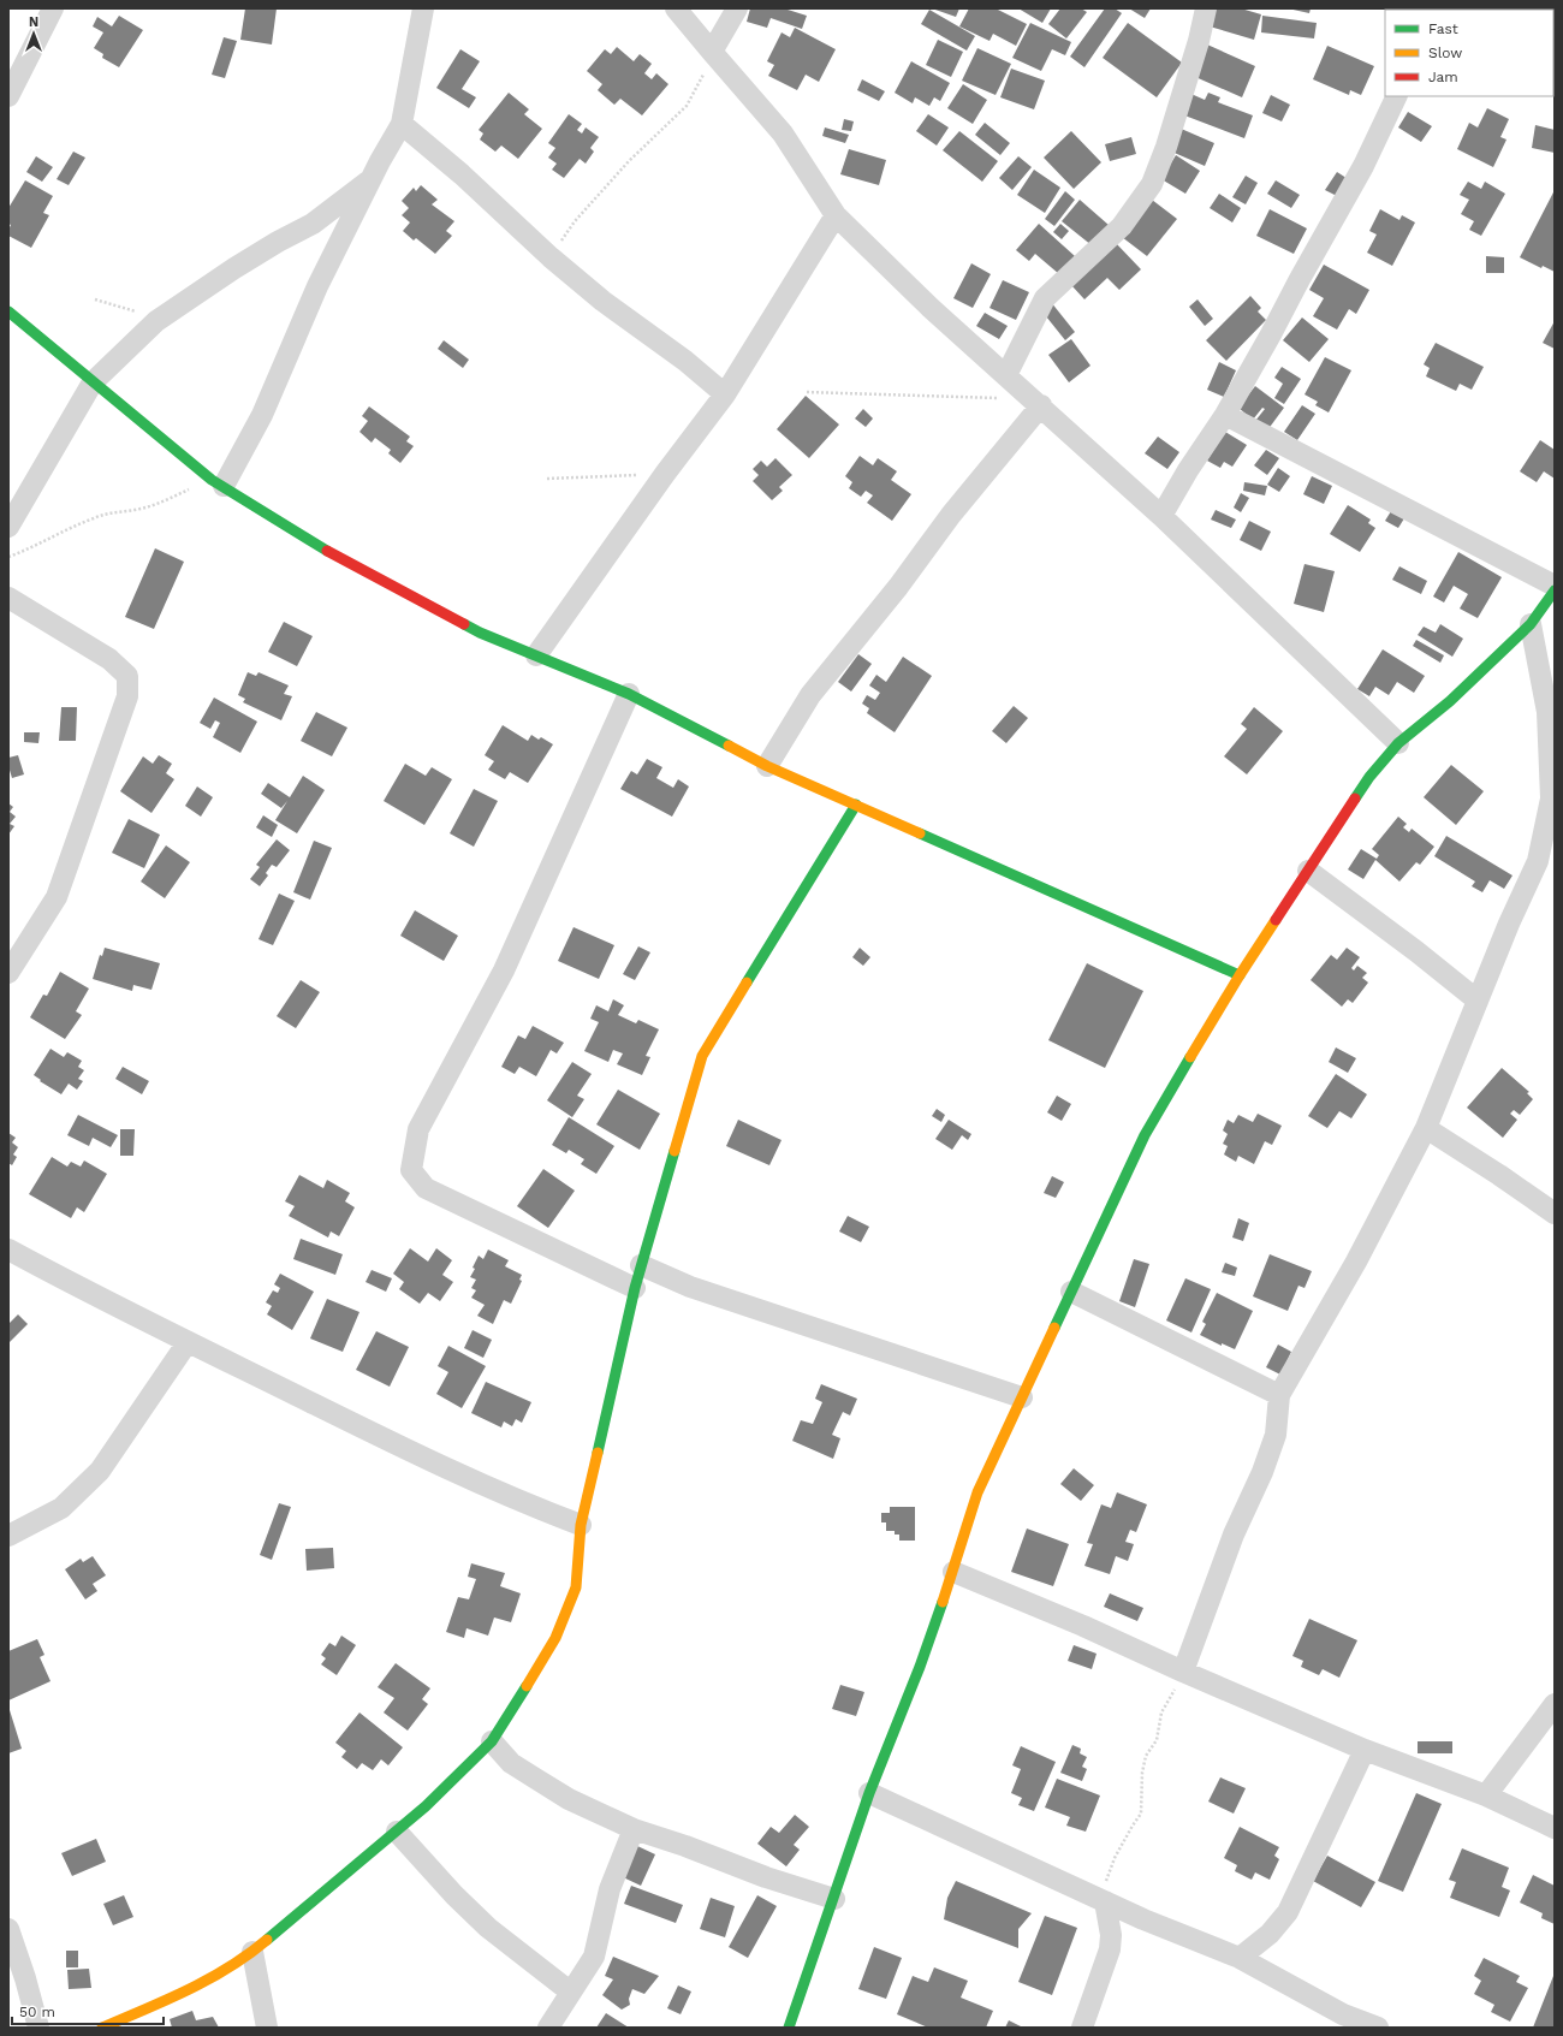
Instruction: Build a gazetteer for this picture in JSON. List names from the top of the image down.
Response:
{
  "legend": ["Fast", "Slow", "Jam"],
  "scale_bar": "50 m",
  "north": "top"
}
